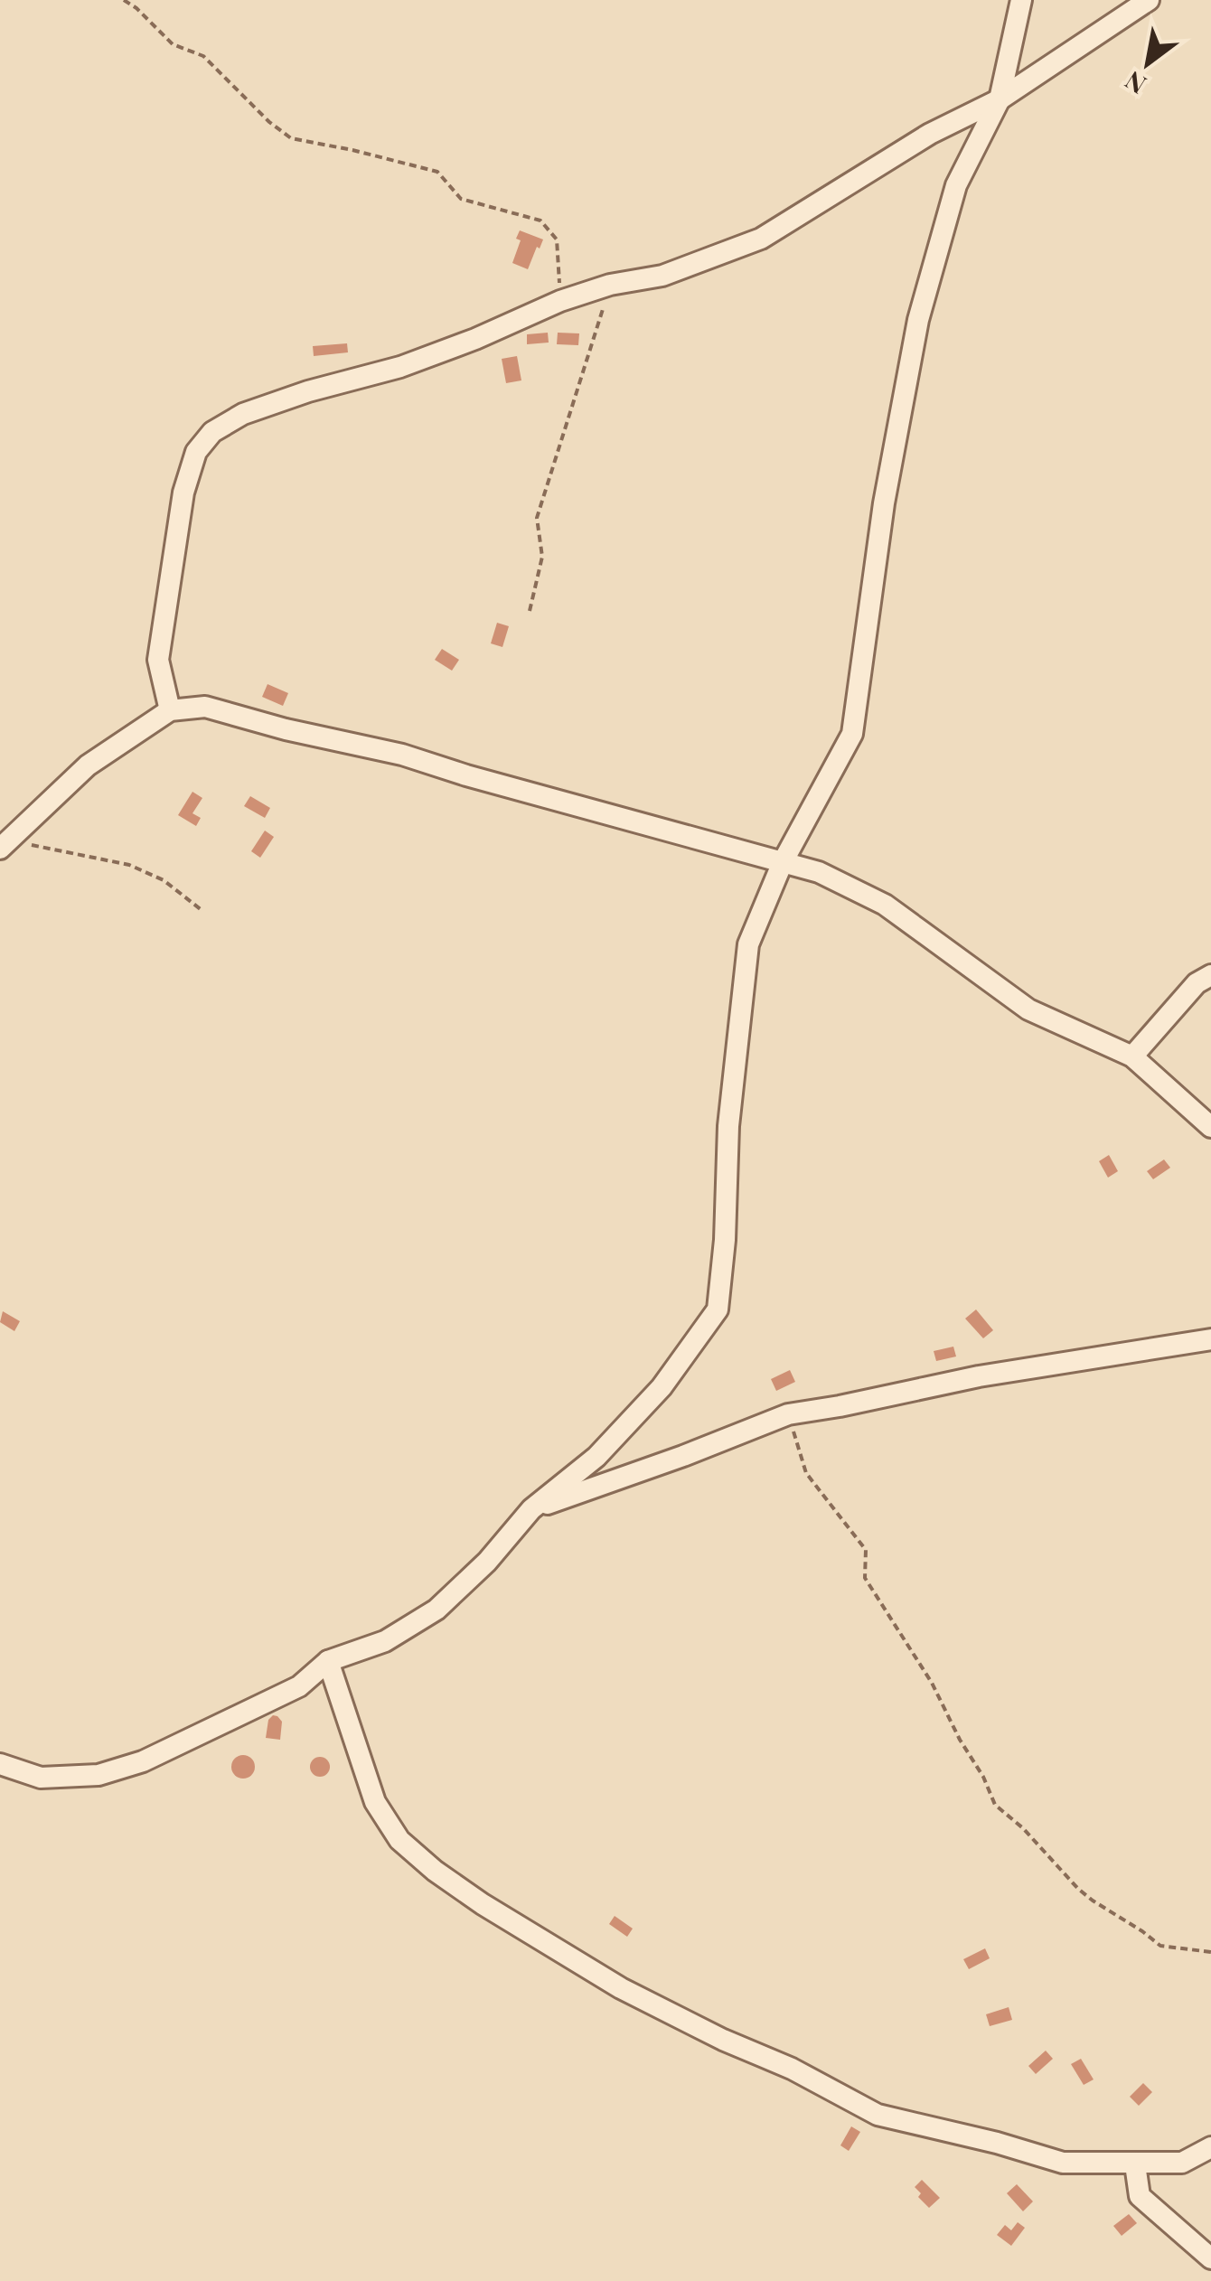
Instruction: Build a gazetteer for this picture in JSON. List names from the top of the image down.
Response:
{
  "north": "bottom left"
}
